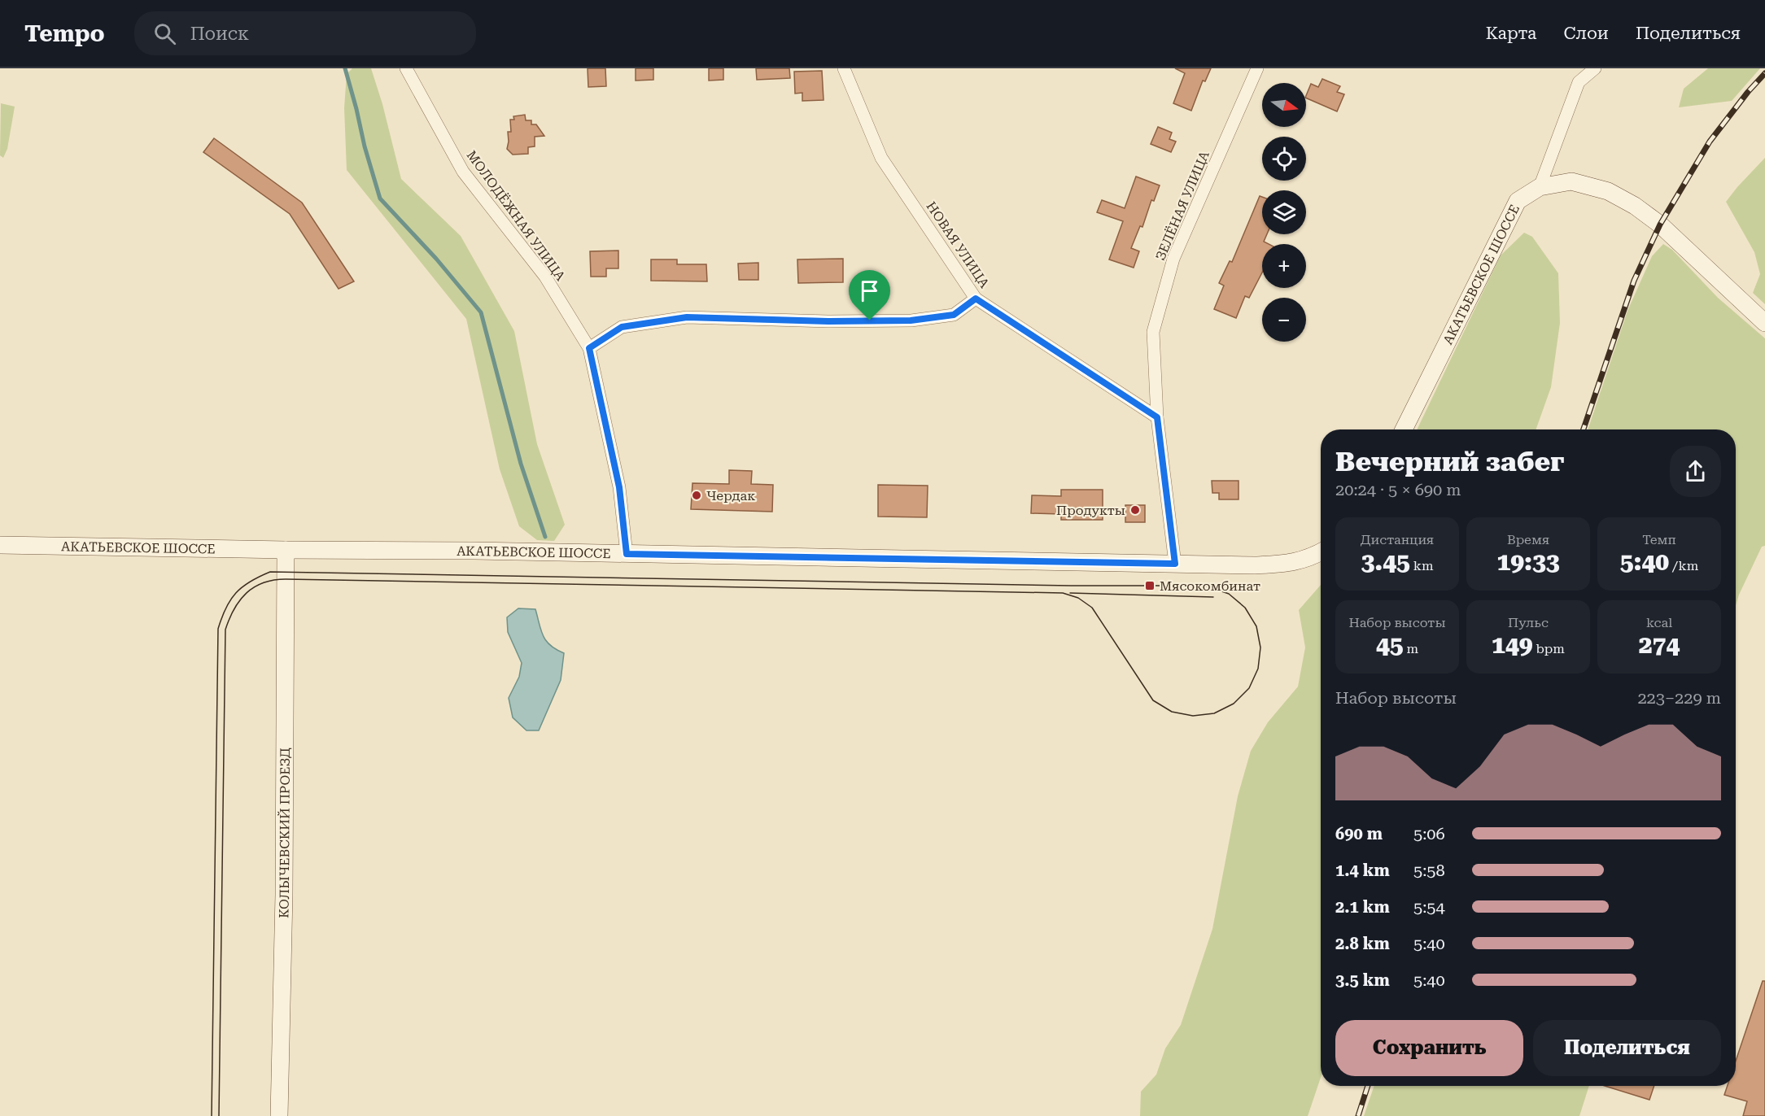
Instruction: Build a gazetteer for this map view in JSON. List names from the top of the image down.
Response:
{
  "streets": {
    "main road": ["АКАТЬЕВСКОЕ ШОССЕ", "КОЛЫЧЕВСКИЙ ПРОЕЗД"],
    "street": ["ЗЕЛЁНАЯ УЛИЦА", "МОЛОДЁЖНАЯ УЛИЦА", "НОВАЯ УЛИЦА"]
  },
  "crossings": [
    ["ЗЕЛЁНАЯ УЛИЦА", "НОВАЯ УЛИЦА"],
    ["ЗЕЛЁНАЯ УЛИЦА", "АКАТЬЕВСКОЕ ШОССЕ"],
    ["МОЛОДЁЖНАЯ УЛИЦА", "АКАТЬЕВСКОЕ ШОССЕ"],
    ["АКАТЬЕВСКОЕ ШОССЕ", "КОЛЫЧЕВСКИЙ ПРОЕЗД"]
  ],
  "places": {
    "other": ["Чердак", "Продукты"],
    "transit": ["Мясокомбинат"]
  },
  "north": "right",
  "page": {
    "header": "Tempo",
    "search": "Поиск",
    "nav": ["Карта", "Слои", "Поделиться"],
    "map_buttons": ["+", "−"],
    "heading": ["Вечерний забег", "20:24 · 5 × 690 m"],
    "stats": [
      ["Дистанция", "3.45 km"],
      ["Время", "19:33"],
      ["Темп", "5:40 /km"],
      ["Набор высоты", "45 m"],
      ["Пульс", "149 bpm"],
      ["kcal", "274"]
    ],
    "chart": ["Набор высоты", "223–229 m"],
    "list": [
      {
        "name": "690 m",
        "note": "5:06"
      },
      {
        "name": "1.4 km",
        "note": "5:58"
      },
      {
        "name": "2.1 km",
        "note": "5:54"
      },
      {
        "name": "2.8 km",
        "note": "5:40"
      },
      {
        "name": "3.5 km",
        "note": "5:40"
      }
    ],
    "buttons": ["Сохранить", "Поделиться"]
  }
}
